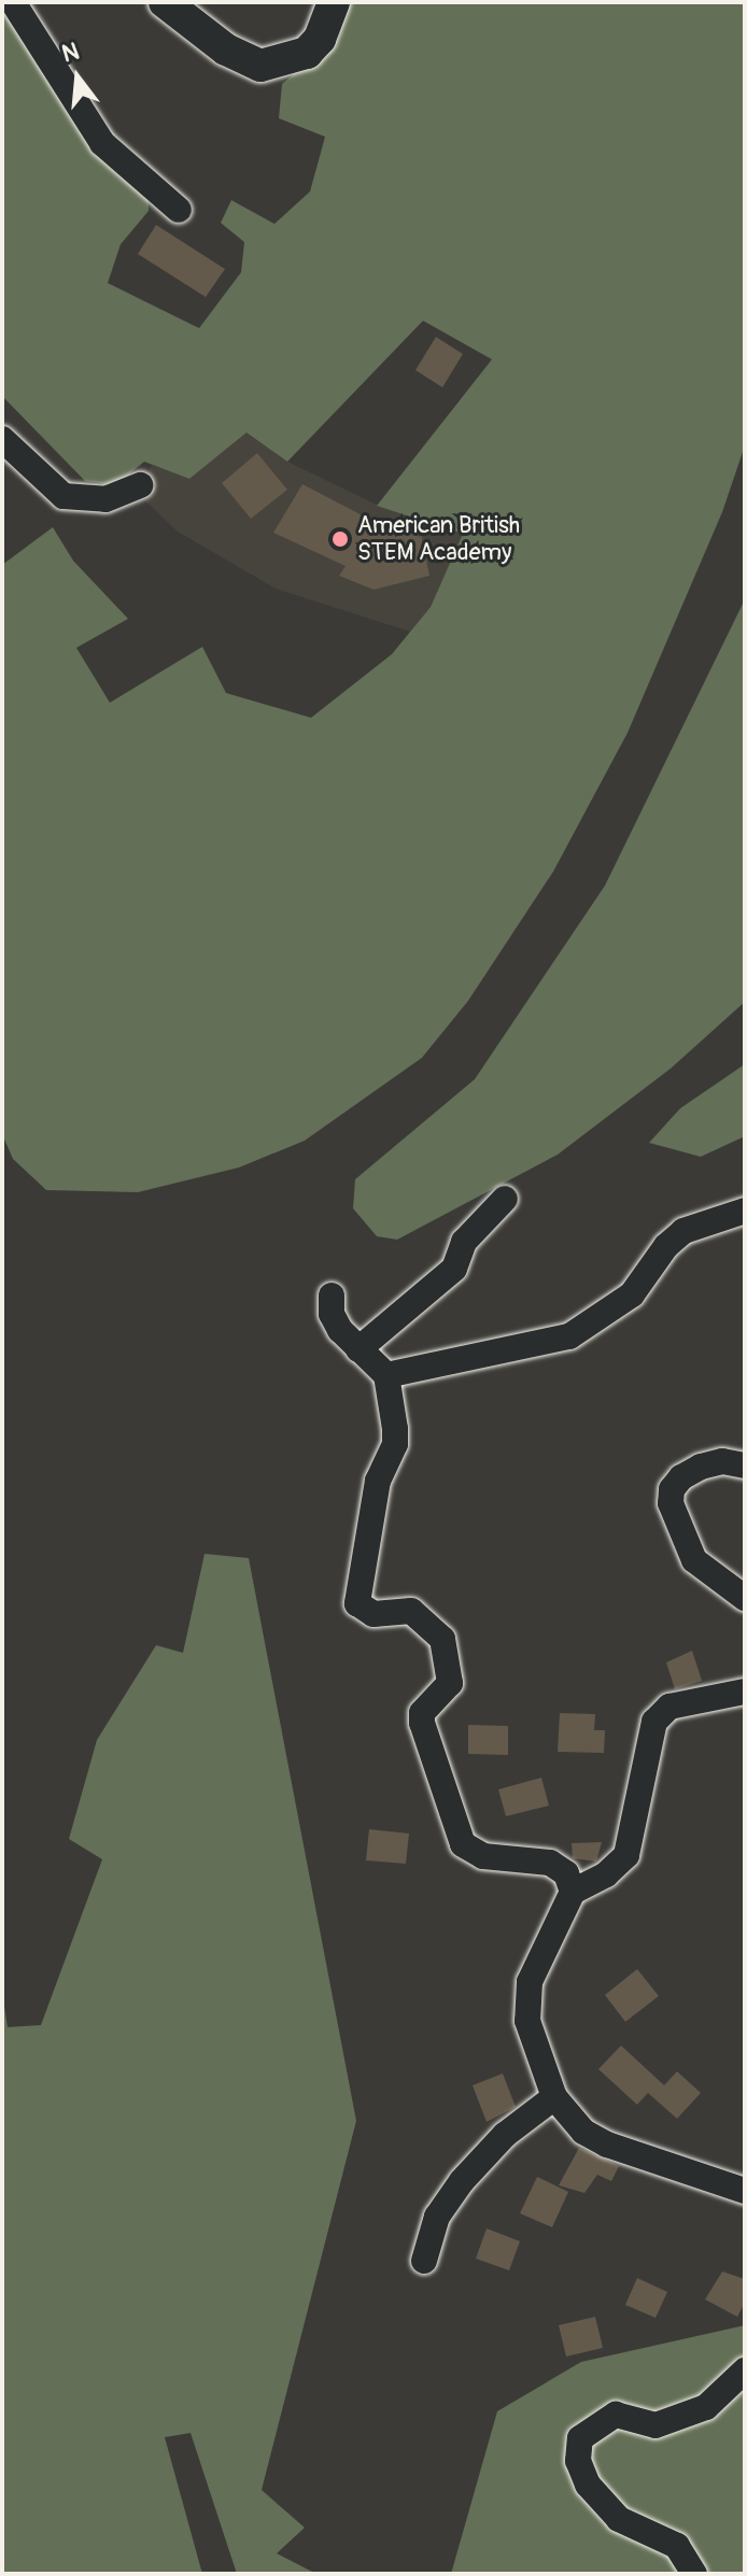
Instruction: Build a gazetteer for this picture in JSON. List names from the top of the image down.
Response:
{
  "places": ["American British STEM Academy"],
  "north": "top"
}
